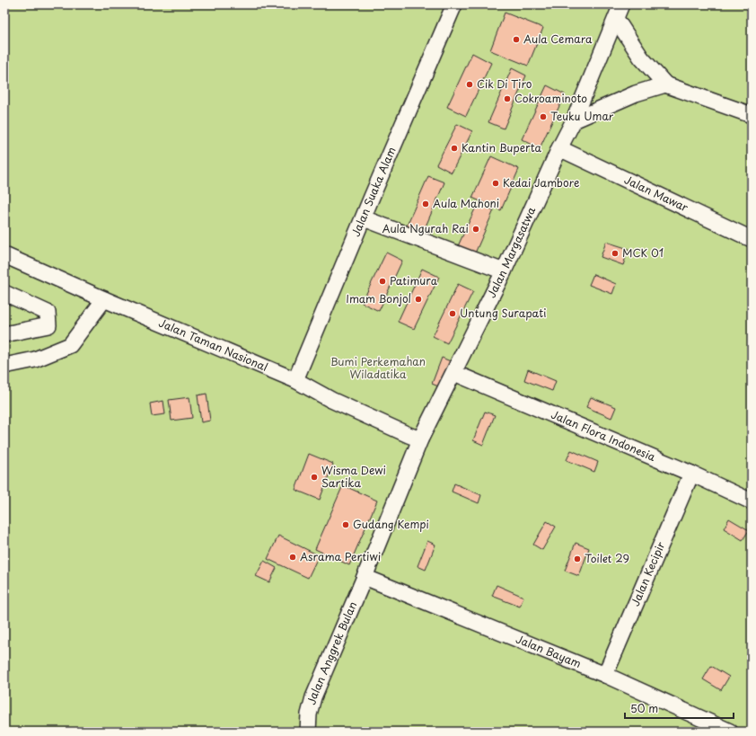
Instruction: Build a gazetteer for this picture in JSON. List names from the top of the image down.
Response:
{
  "streets": {
    "street": [
      "Jalan Suaka Alam",
      "Jalan Mawar",
      "Jalan Margasatwa",
      "Jalan Taman Nasional",
      "Jalan Flora Indonesia",
      "Jalan Kecipir",
      "Jalan Bayam",
      "Jalan Anggrek Bulan"
    ]
  },
  "crossings": [
    ["Jalan Suaka Alam", "Jalan Taman Nasional"],
    ["Jalan Mawar", "Jalan Margasatwa"],
    ["Jalan Margasatwa", "Jalan Taman Nasional"],
    ["Jalan Margasatwa", "Jalan Flora Indonesia"],
    ["Jalan Margasatwa", "Jalan Bayam"],
    ["Jalan Margasatwa", "Jalan Anggrek Bulan"],
    ["Jalan Flora Indonesia", "Jalan Kecipir"],
    ["Jalan Kecipir", "Jalan Bayam"],
    ["Jalan Bayam", "Jalan Anggrek Bulan"]
  ],
  "parks": ["Bumi Perkemahan Wiladatika"],
  "places": [
    "Aula Cemara",
    "Cik Di Tiro",
    "Cokroaminoto",
    "Teuku Umar",
    "Kantin Buperta",
    "Kedai Jambore",
    "Aula Mahoni",
    "Aula Ngurah Rai",
    "MCK 01",
    "Patimura",
    "Imam Bonjol",
    "Untung Surapati",
    "Wisma Dewi Sartika",
    "Gudang Kempi",
    "Asrama Pertiwi",
    "Toilet 29"
  ],
  "scale_bar": "50 m"
}
